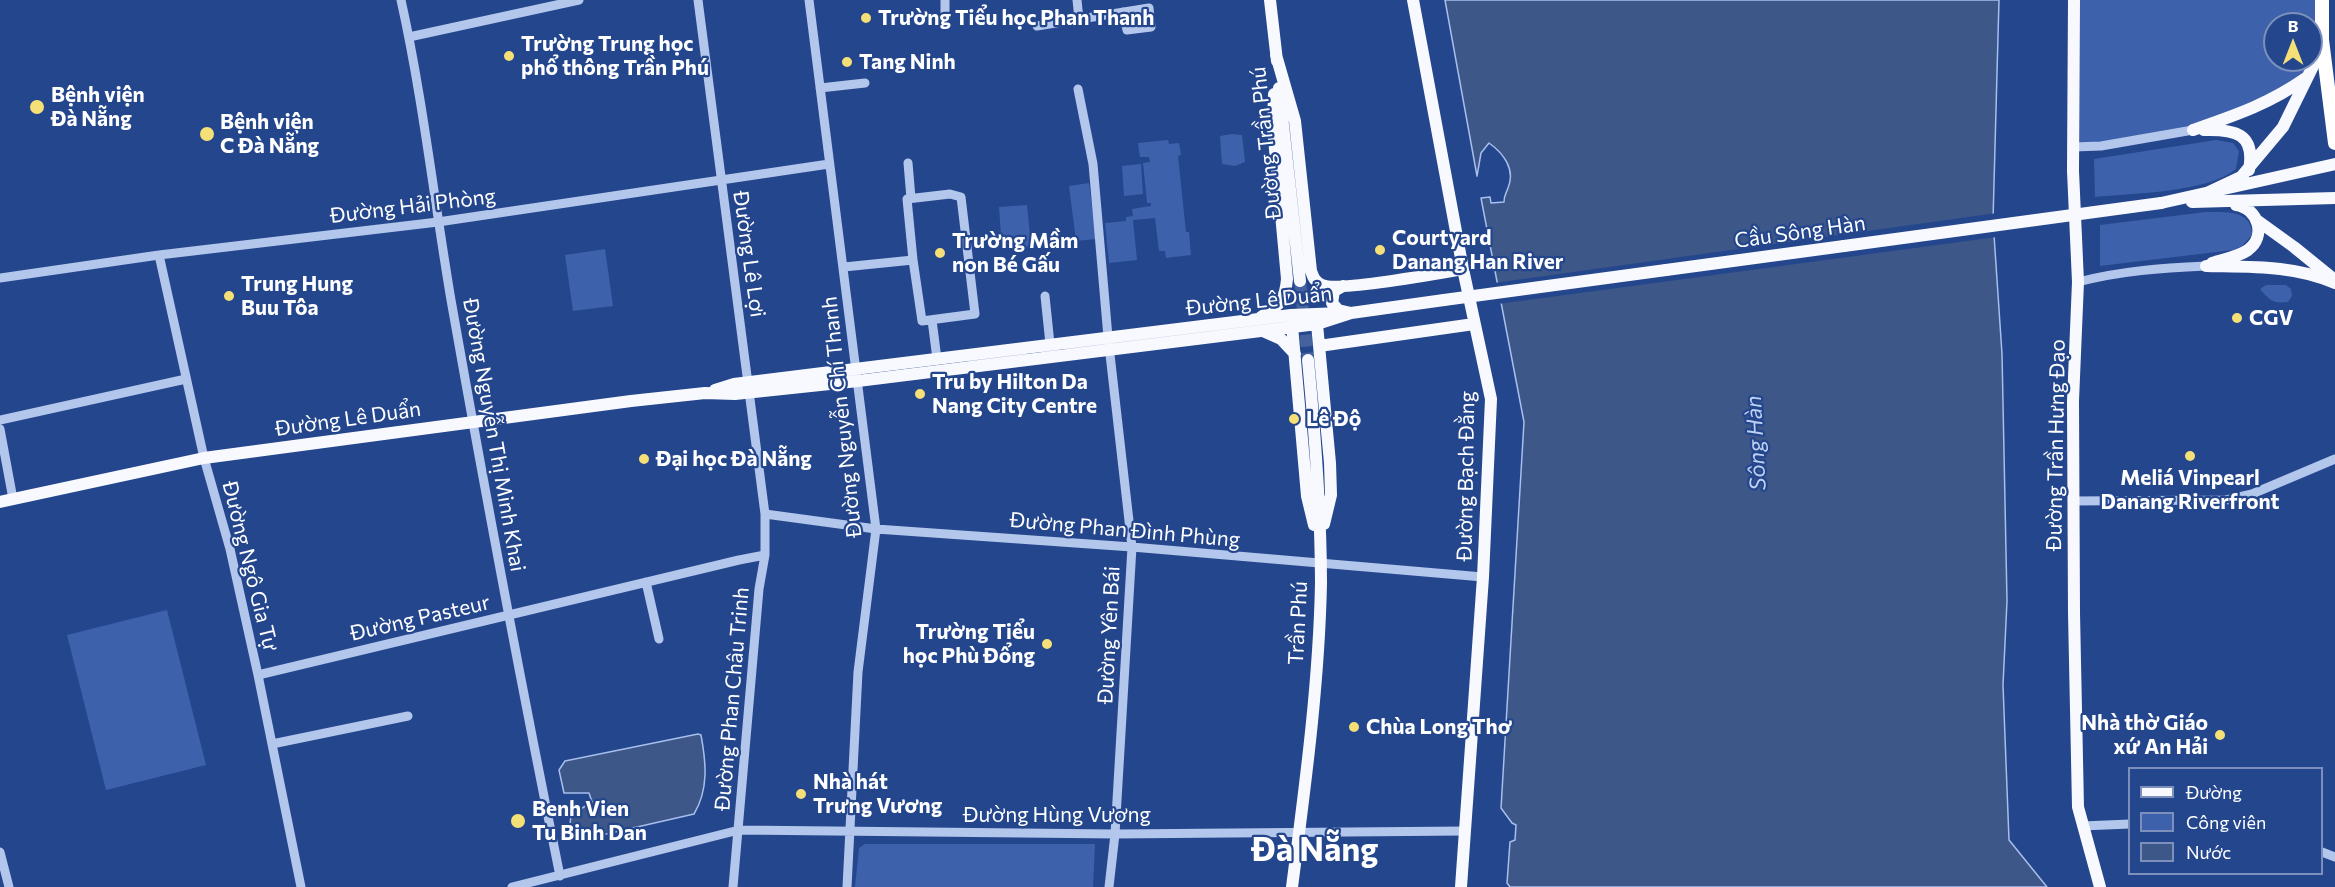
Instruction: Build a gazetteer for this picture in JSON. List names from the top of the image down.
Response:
{
  "streets": {
    "main road": [
      "Đường Trần Phú",
      "Cầu Sông Hàn",
      "Đường Lê Duẩn",
      "Đường Trần Hưng Đạo",
      "Đường Bạch Đằng",
      "Trần Phú"
    ],
    "street": [
      "Đường Hải Phòng",
      "Đường Lê Lợi",
      "Đường Nguyễn Chí Thanh",
      "Đường Nguyễn Thị Minh Khai",
      "Đường Phan Đình Phùng",
      "Đường Ngô Gia Tự",
      "Đường Pasteur",
      "Đường Yên Bái",
      "Đường Phan Châu Trinh",
      "Đường Hùng Vương"
    ]
  },
  "crossings": [
    ["Đường Hải Phòng", "Đường Lê Lợi"],
    ["Đường Hải Phòng", "Đường Nguyễn Chí Thanh"],
    ["Đường Hải Phòng", "Đường Nguyễn Thị Minh Khai"],
    ["Đường Hải Phòng", "Đường Ngô Gia Tự"],
    ["Cầu Sông Hàn", "Đường Lê Duẩn"],
    ["Đường Lê Lợi", "Đường Lê Duẩn"],
    ["Đường Lê Lợi", "Đường Phan Đình Phùng"],
    ["Đường Lê Lợi", "Đường Phan Châu Trinh"],
    ["Đường Lê Duẩn", "Đường Nguyễn Chí Thanh"],
    ["Đường Lê Duẩn", "Đường Nguyễn Thị Minh Khai"],
    ["Đường Lê Duẩn", "Đường Ngô Gia Tự"],
    ["Đường Lê Duẩn", "Đường Yên Bái"],
    ["Đường Nguyễn Chí Thanh", "Đường Phan Đình Phùng"],
    ["Đường Nguyễn Chí Thanh", "Đường Hùng Vương"],
    ["Đường Nguyễn Thị Minh Khai", "Đường Pasteur"],
    ["Đường Nguyễn Thị Minh Khai", "Đường Hùng Vương"],
    ["Đường Bạch Đằng", "Đường Phan Đình Phùng"],
    ["Đường Bạch Đằng", "Đường Hùng Vương"],
    ["Đường Phan Đình Phùng", "Trần Phú"],
    ["Đường Phan Đình Phùng", "Đường Yên Bái"],
    ["Đường Phan Đình Phùng", "Đường Phan Châu Trinh"],
    ["Đường Ngô Gia Tự", "Đường Pasteur"],
    ["Đường Pasteur", "Đường Phan Châu Trinh"],
    ["Trần Phú", "Đường Hùng Vương"],
    ["Đường Yên Bái", "Đường Hùng Vương"],
    ["Đường Phan Châu Trinh", "Đường Hùng Vương"]
  ],
  "districts": ["Đà Nẵng"],
  "water": ["Sông Hàn"],
  "places": [
    "Trường Tiểu học Phan Thanh",
    "Trường Trung học phổ thông Trần Phú",
    "Tang Ninh",
    "Bệnh viện Đà Nẵng",
    "Bệnh viện C Đà Nẵng",
    "Courtyard Danang Han River",
    "Trường Mầm non Bé Gấu",
    "Trung Hung Buu Tôa",
    "CGV",
    "Tru by Hilton Da Nang City Centre",
    "Lê Độ",
    "Meliá Vinpearl Danang Riverfront",
    "Đại học Đà Nẵng",
    "Trường Tiểu học Phù Đổng",
    "Chùa Long Thơ",
    "Nhà thờ Giáo xứ An Hải",
    "Nhà hát Trưng Vương",
    "Benh Vien Tu Binh Dan"
  ],
  "legend": ["Đường", "Công viên", "Nước"],
  "north": "top"
}
